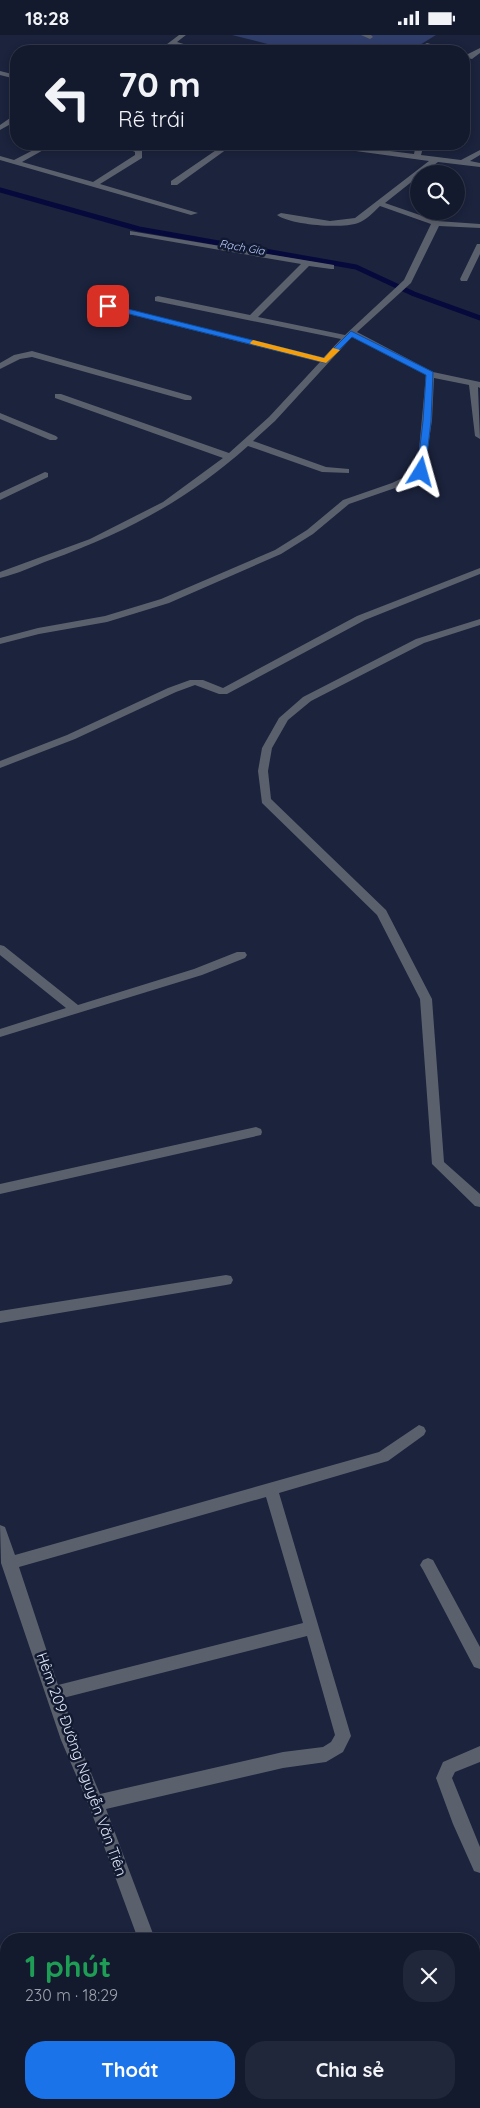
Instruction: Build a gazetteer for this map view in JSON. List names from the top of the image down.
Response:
{
  "streets": {
    "street": ["Hẻm 209 Đường Nguyễn Văn Tiên"]
  },
  "water": ["Rạch Gia"],
  "page": {
    "status": "18:28",
    "turn": ["70 m", "Rẽ trái"],
    "heading": ["1 phút", "230 m · 18:29"],
    "buttons": ["Thoát", "Chia sẻ"]
  }
}
